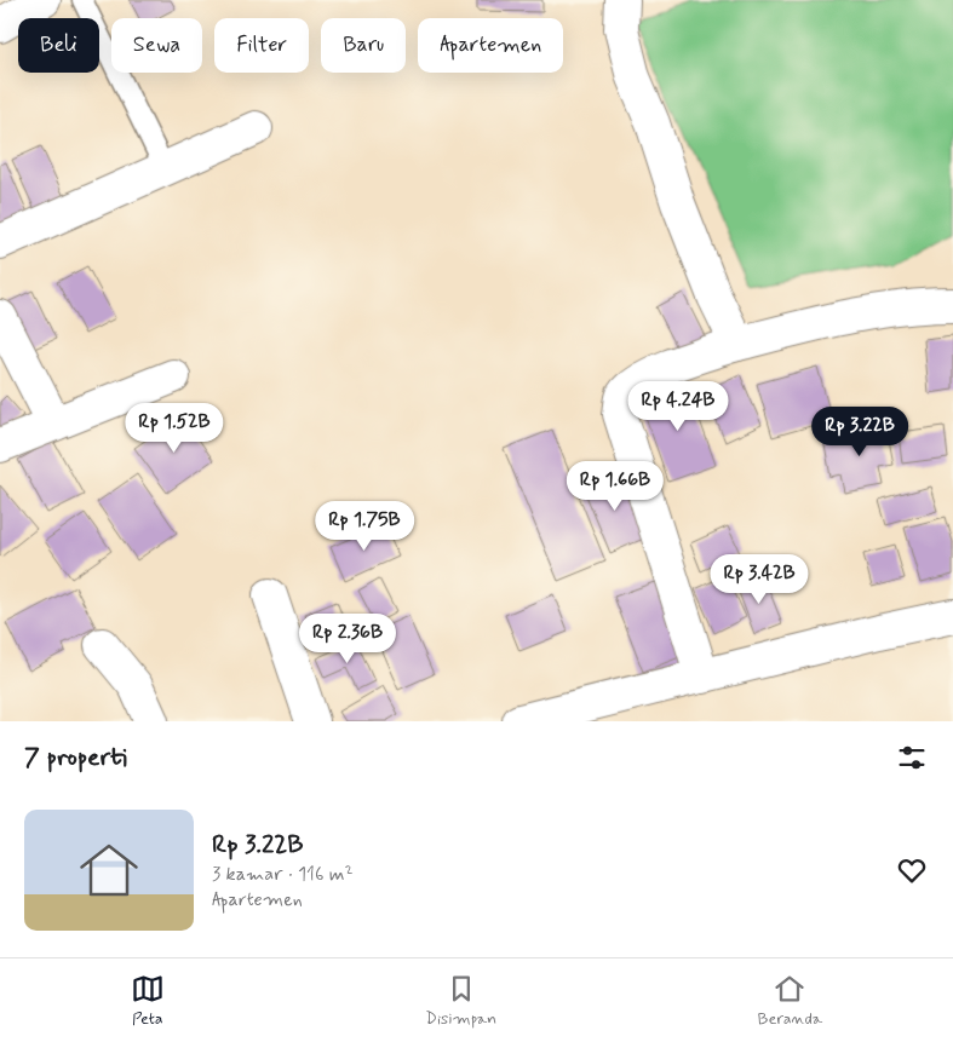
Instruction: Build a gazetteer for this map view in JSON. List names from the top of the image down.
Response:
{
  "page": {
    "chip": [
      "Beli",
      "Sewa",
      "Filter",
      "Baru",
      "Apartemen"
    ],
    "price": [
      "Rp 4.24B",
      "Rp 1.52B",
      "Rp 3.22B",
      "Rp 1.66B",
      "Rp 1.75B",
      "Rp 3.42B",
      "Rp 2.36B"
    ],
    "heading": "7 properti",
    "list": [
      {
        "name": "Rp 3.22B",
        "note": "3 kamar · 116 m² · Apartemen"
      }
    ],
    "tabs": ["Peta", "Disimpan", "Beranda"]
  }
}
